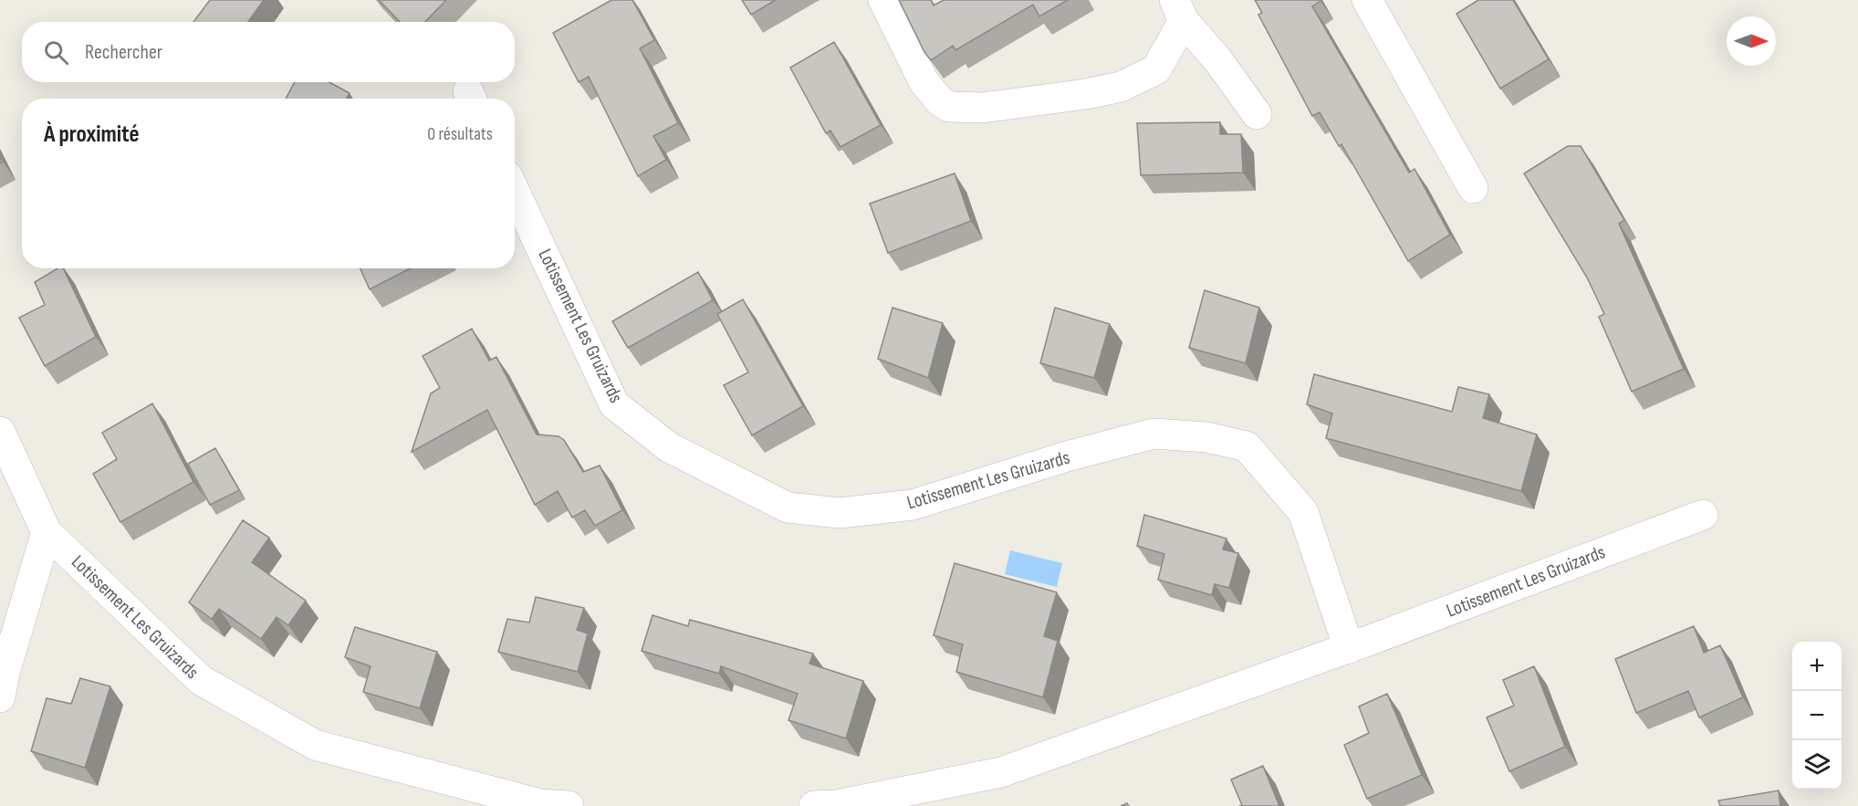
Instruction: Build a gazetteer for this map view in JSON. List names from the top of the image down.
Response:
{
  "streets": {
    "street": ["Lotissement Les Gruizards"]
  },
  "north": "right",
  "page": {
    "search": "Rechercher",
    "heading": ["À proximité", "0 résultats"],
    "map_buttons": ["+", "−"]
  }
}
